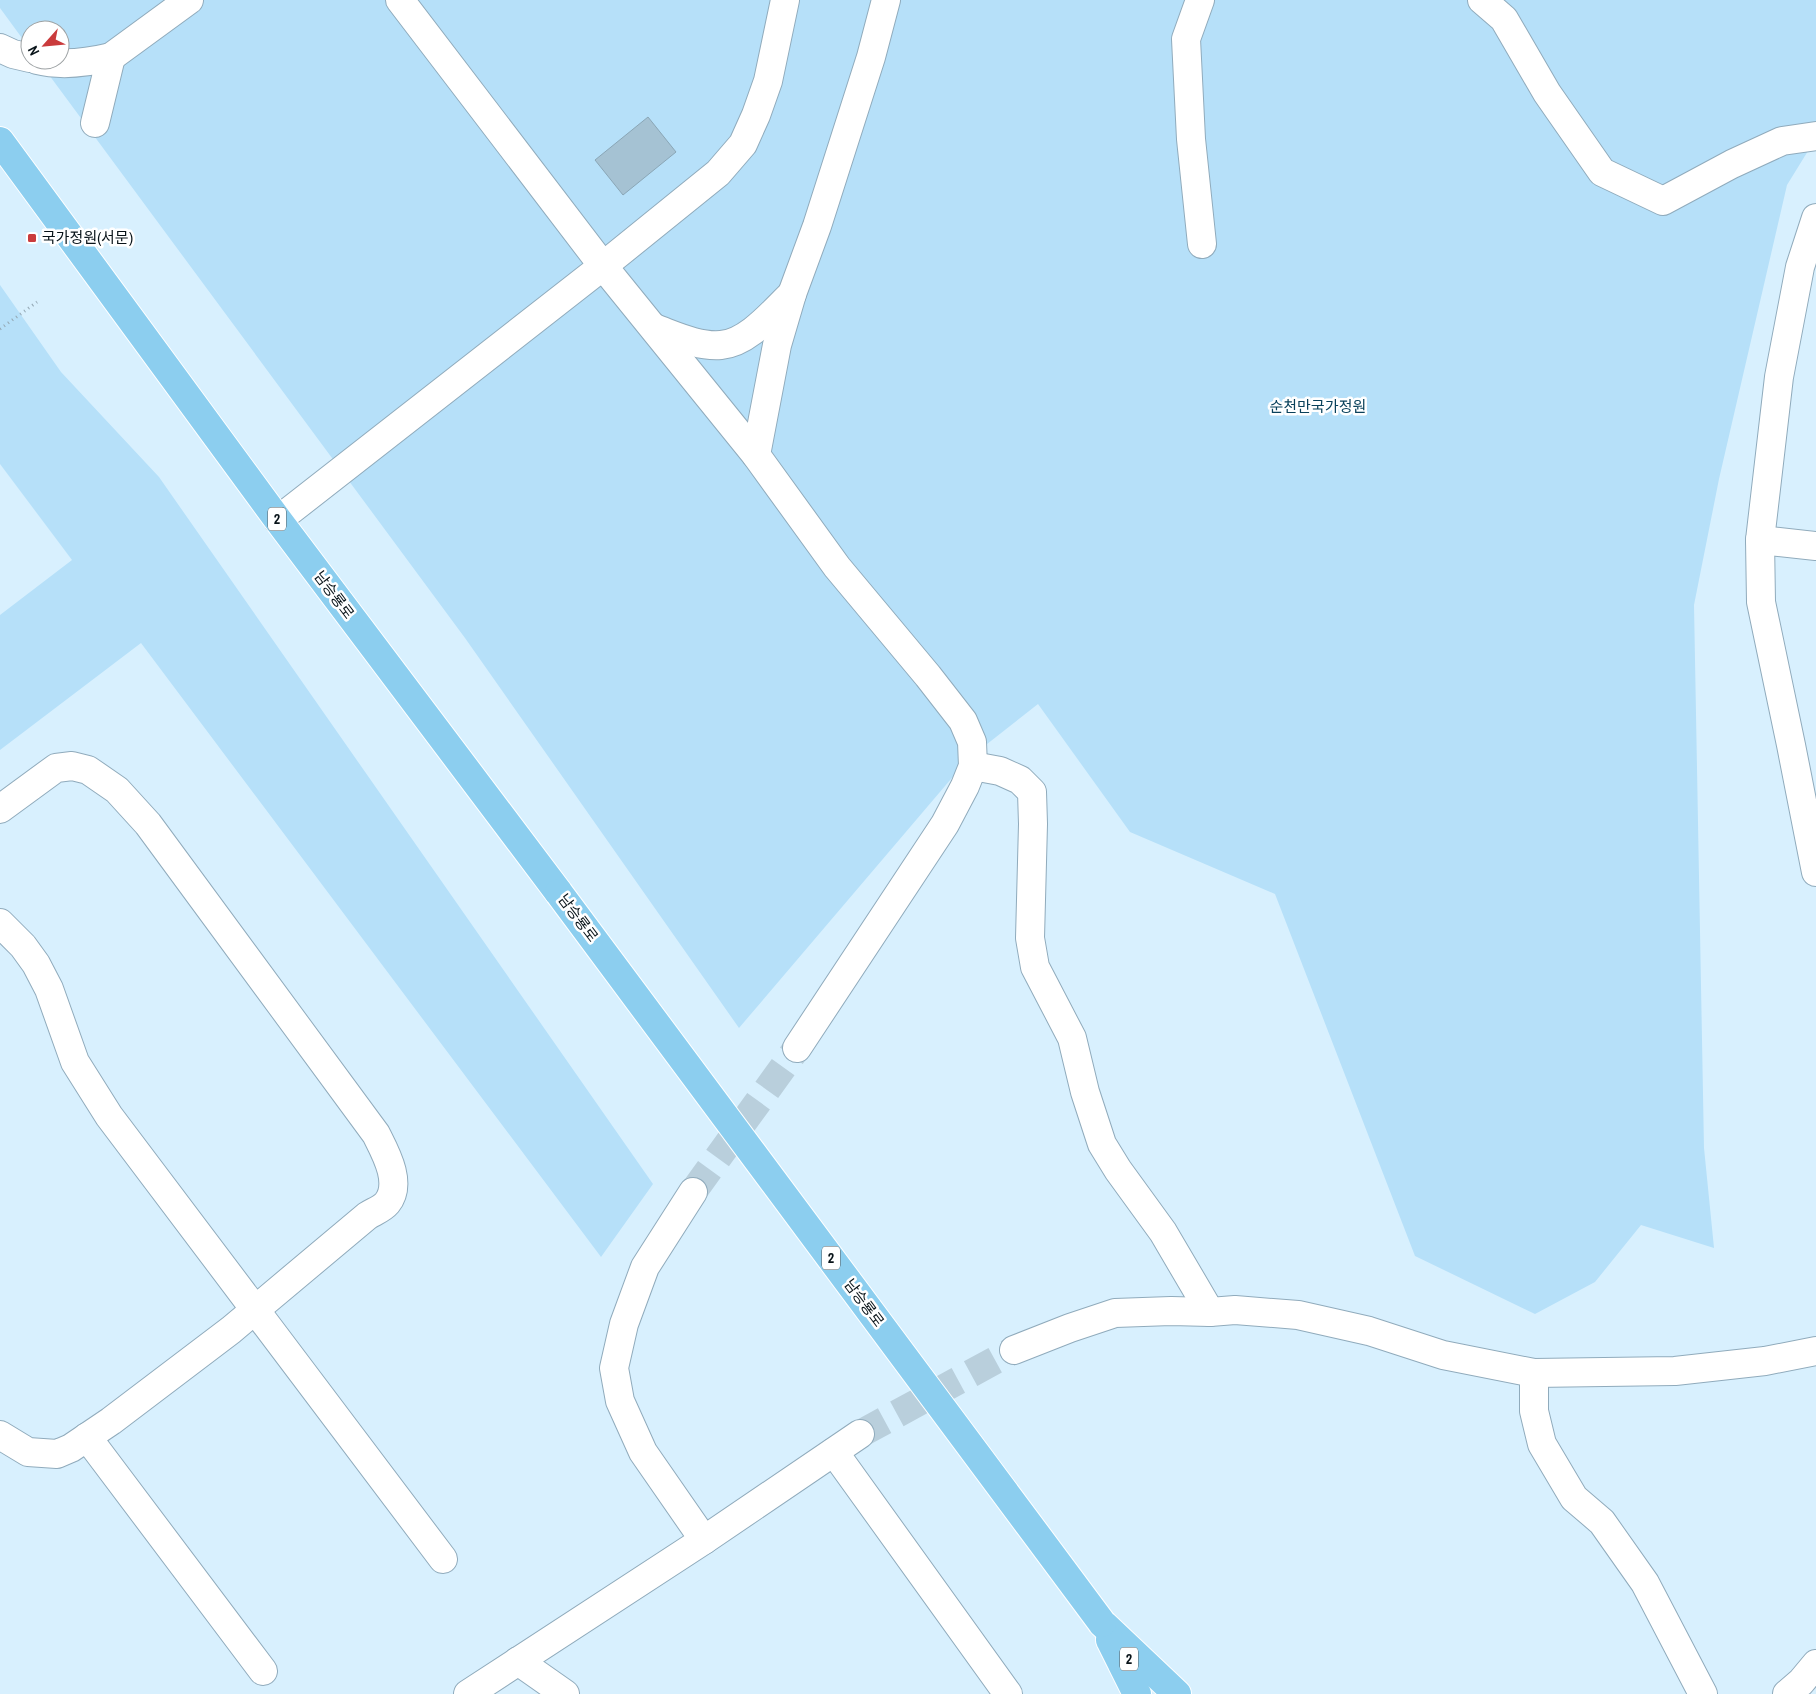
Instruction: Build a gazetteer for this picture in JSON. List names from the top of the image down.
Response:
{
  "streets": {
    "main road": ["2", "남승룡로"]
  },
  "parks": ["순천만국가정원"],
  "places": {
    "transit": ["국가정원(서문)"]
  },
  "north": "bottom left"
}
